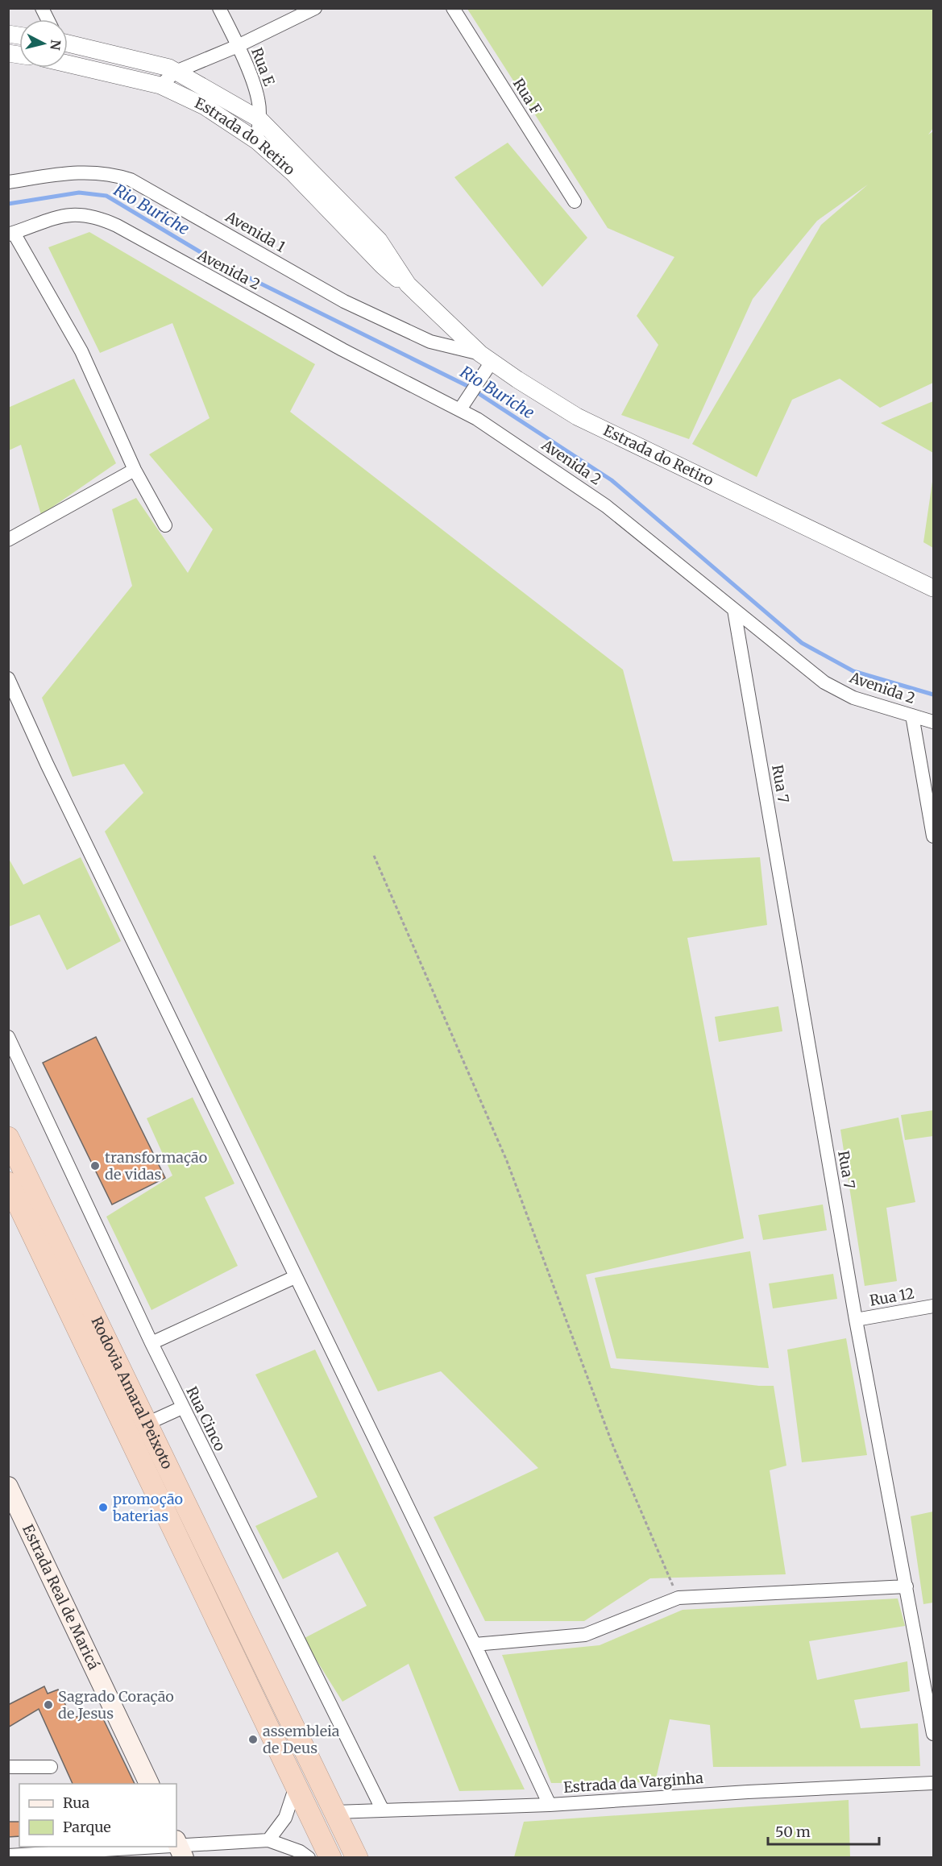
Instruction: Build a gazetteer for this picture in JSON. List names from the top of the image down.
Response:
{
  "streets": {
    "highway": ["Rodovia Amaral Peixoto"],
    "main road": ["Estrada Real de Maricá"],
    "street": [
      "Rua E",
      "Rua F",
      "Estrada do Retiro",
      "Avenida 1",
      "Avenida 2",
      "Rua 7",
      "Rua 12",
      "Rua Cinco",
      "Estrada da Varginha"
    ]
  },
  "crossings": [
    ["Rua E", "Estrada do Retiro"],
    ["Estrada do Retiro", "Avenida 1"],
    ["Avenida 2", "Rua 7"],
    ["Rua 7", "Rua 12"],
    ["Rodovia Amaral Peixoto", "Estrada da Varginha"],
    ["Rua Cinco", "Estrada da Varginha"]
  ],
  "water": ["Rio Buriche"],
  "places": [
    "transformação de vidas",
    "promoção baterias",
    "Sagrado Coração de Jesus",
    "assembleia de Deus"
  ],
  "legend": ["Rua", "Parque"],
  "scale_bar": "50 m",
  "north": "right"
}
